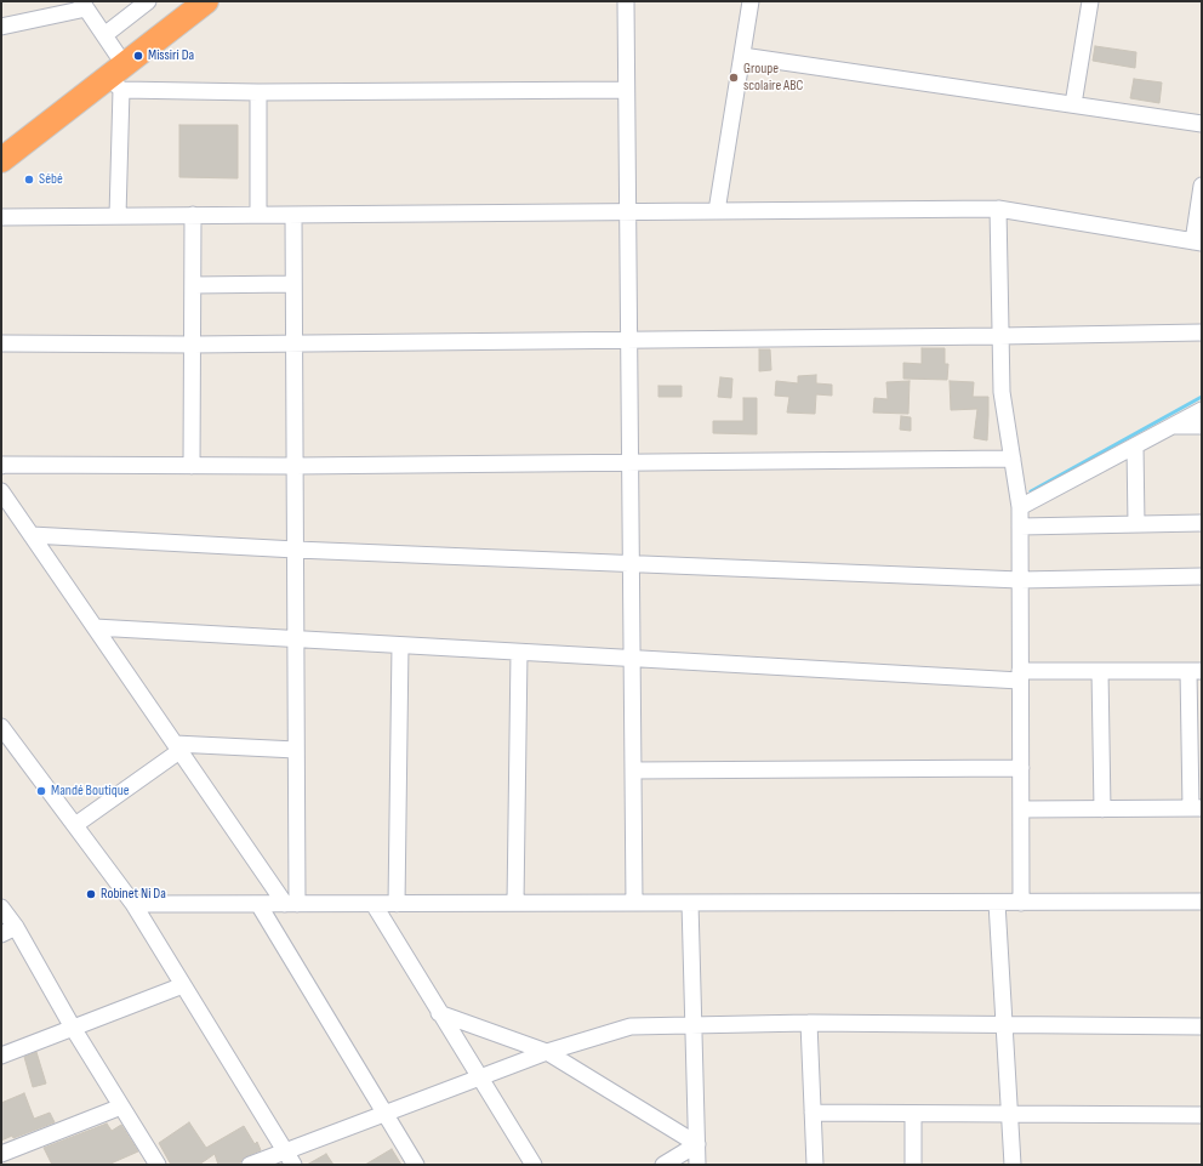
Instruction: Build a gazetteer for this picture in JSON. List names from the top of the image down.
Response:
{
  "places": [
    "Missiri Da",
    "Groupe scolaire ABC",
    "Sébé",
    "Mandé Boutique",
    "Robinet Ni Da"
  ]
}
